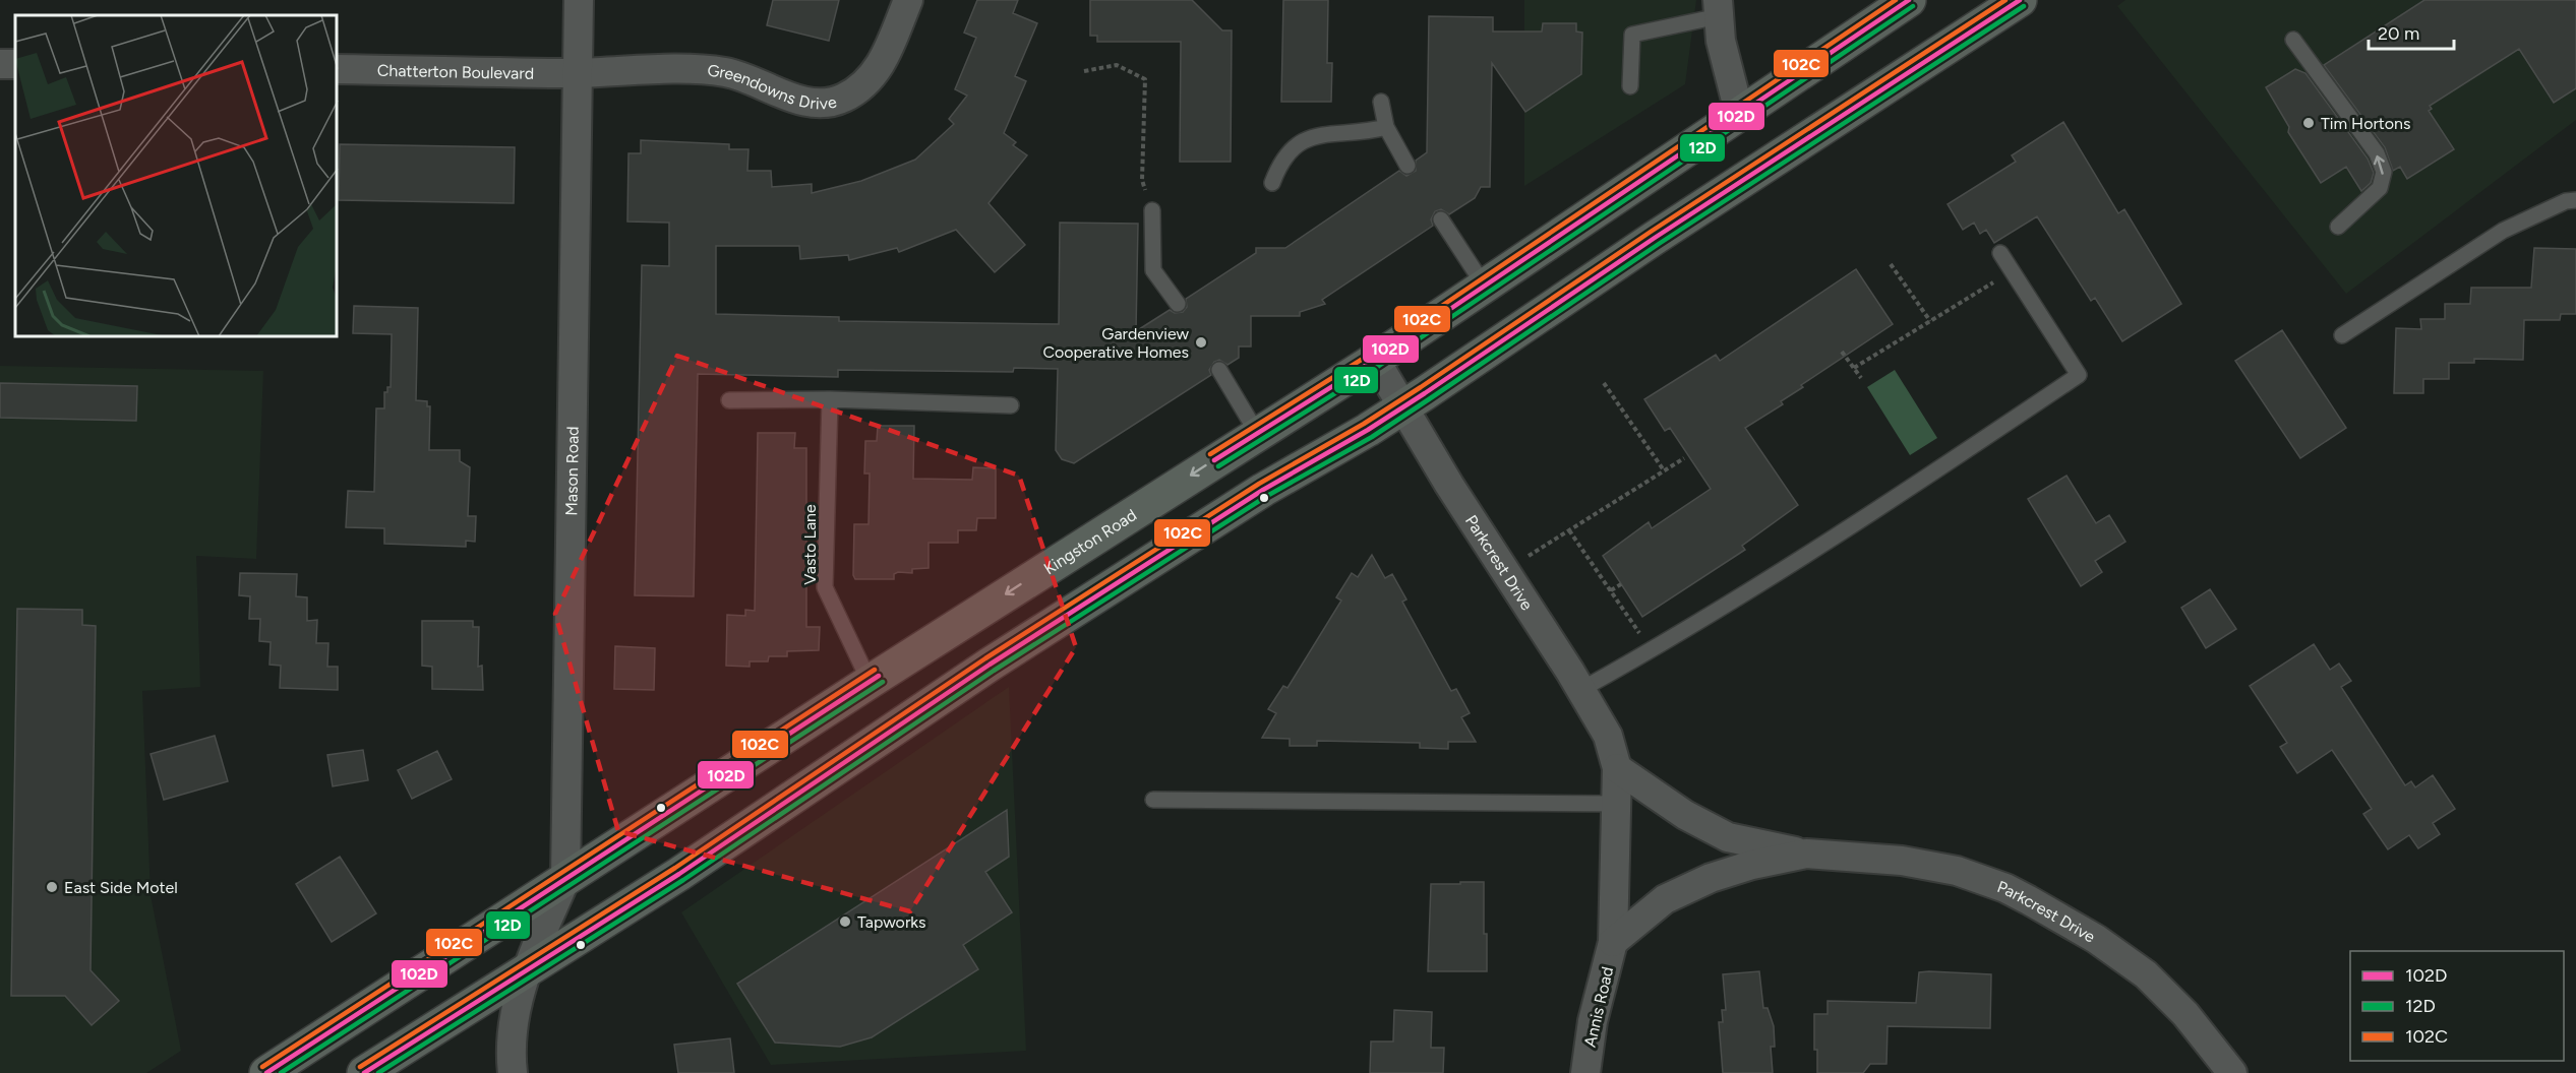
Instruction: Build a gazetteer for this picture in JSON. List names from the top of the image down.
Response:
{
  "streets": {
    "main road": ["Kingston Road"],
    "street": [
      "Chatterton Boulevard",
      "Greendowns Drive",
      "Mason Road",
      "Parkcrest Drive",
      "Annis Road"
    ],
    "lane": ["Vasto Lane"]
  },
  "crossings": [
    ["Chatterton Boulevard", "Greendowns Drive"],
    ["Chatterton Boulevard", "Mason Road"],
    ["Greendowns Drive", "Mason Road"],
    ["Mason Road", "Kingston Road"],
    ["Kingston Road", "Vasto Lane"],
    ["Kingston Road", "Parkcrest Drive"],
    ["Parkcrest Drive", "Annis Road"]
  ],
  "places": [
    "Tim Hortons",
    "Gardenview Cooperative Homes",
    "East Side Motel",
    "Tapworks"
  ],
  "lines": ["transit line 102D", "transit line 102C", "transit line 12D"],
  "legend": ["102D", "12D", "102C"],
  "scale_bar": "20 m"
}
